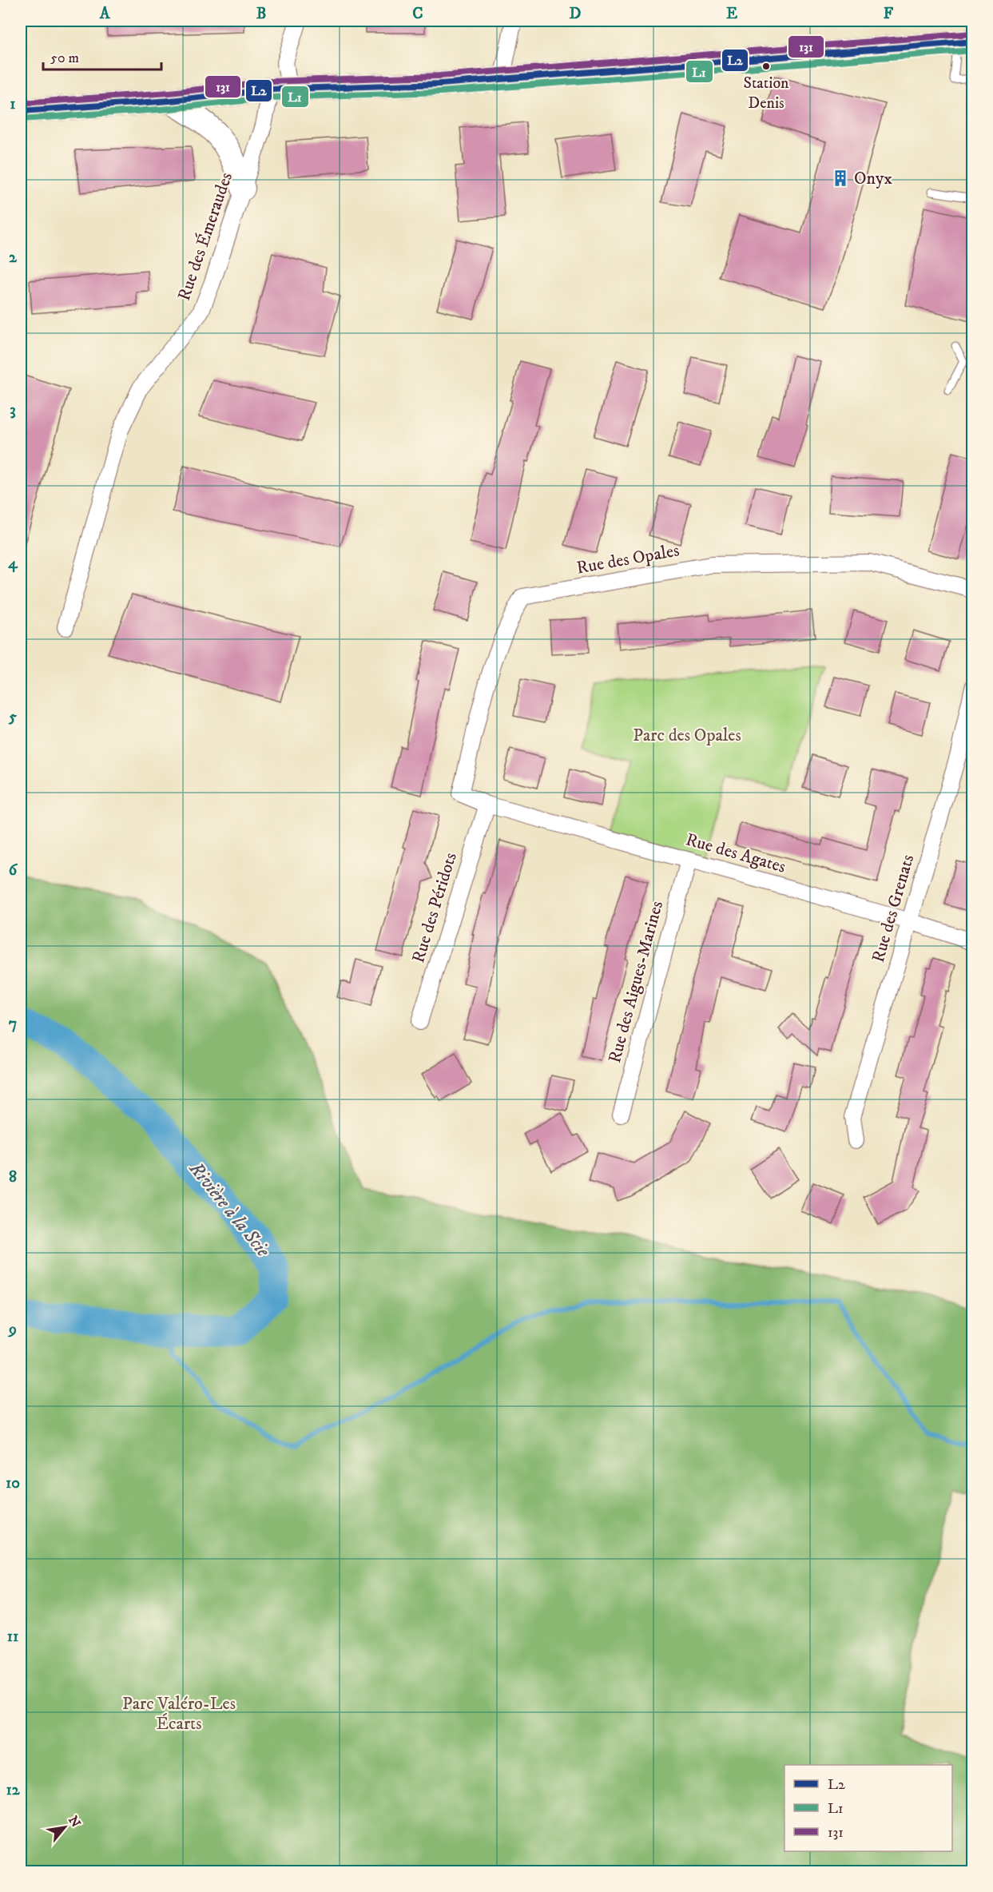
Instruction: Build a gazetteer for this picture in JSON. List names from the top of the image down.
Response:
{
  "streets": {
    "street": [
      "Rue des Émeraudes",
      "Rue des Opales",
      "Rue des Agates",
      "Rue des Péridots",
      "Rue des Grenats",
      "Rue des Aigues-Marines"
    ]
  },
  "crossings": [
    ["Rue des Opales", "Rue des Agates"],
    ["Rue des Opales", "Rue des Péridots"],
    ["Rue des Agates", "Rue des Péridots"],
    ["Rue des Agates", "Rue des Grenats"],
    ["Rue des Agates", "Rue des Aigues-Marines"]
  ],
  "water": ["Rivière à la Scie"],
  "parks": ["Parc des Opales", "Parc Valéro-Les Écarts"],
  "places": {
    "other": ["Station Denis"],
    "building": ["Onyx"]
  },
  "lines": ["transit line 131", "transit line L2", "transit line L1"],
  "legend": ["L2", "L1", "131"],
  "scale_bar": "50 m",
  "north": "top right",
  "grid": {
    "columns": [
      "A",
      "B",
      "C",
      "D",
      "E",
      "F"
    ],
    "rows": [
      "1",
      "2",
      "3",
      "4",
      "5",
      "6",
      "7",
      "8",
      "9",
      "10",
      "11",
      "12"
    ]
  }
}
